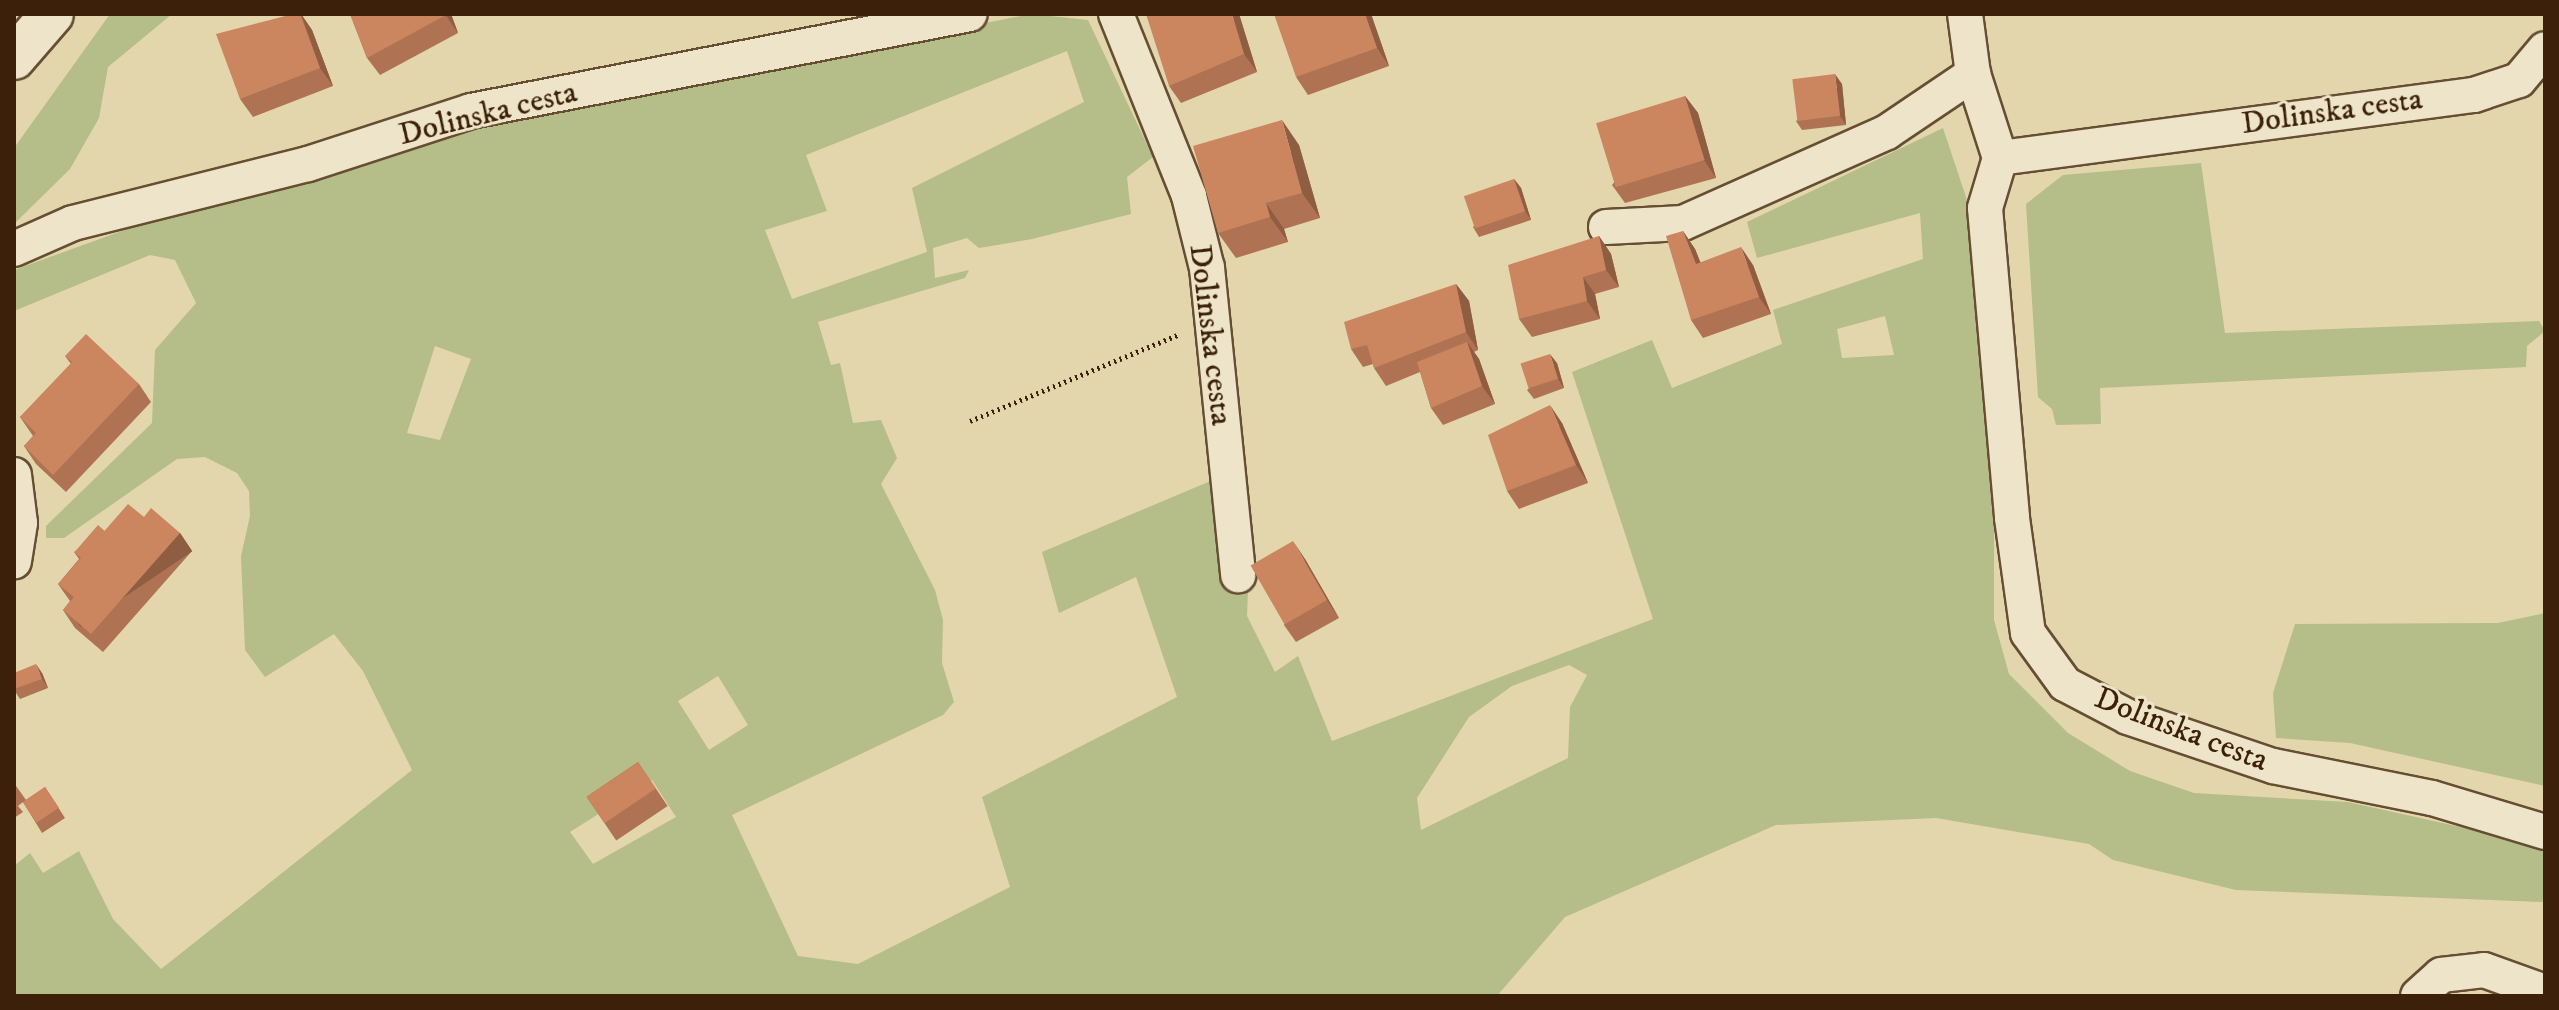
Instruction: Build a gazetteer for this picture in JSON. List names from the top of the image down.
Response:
{
  "streets": {
    "street": ["Dolinska cesta"]
  }
}
